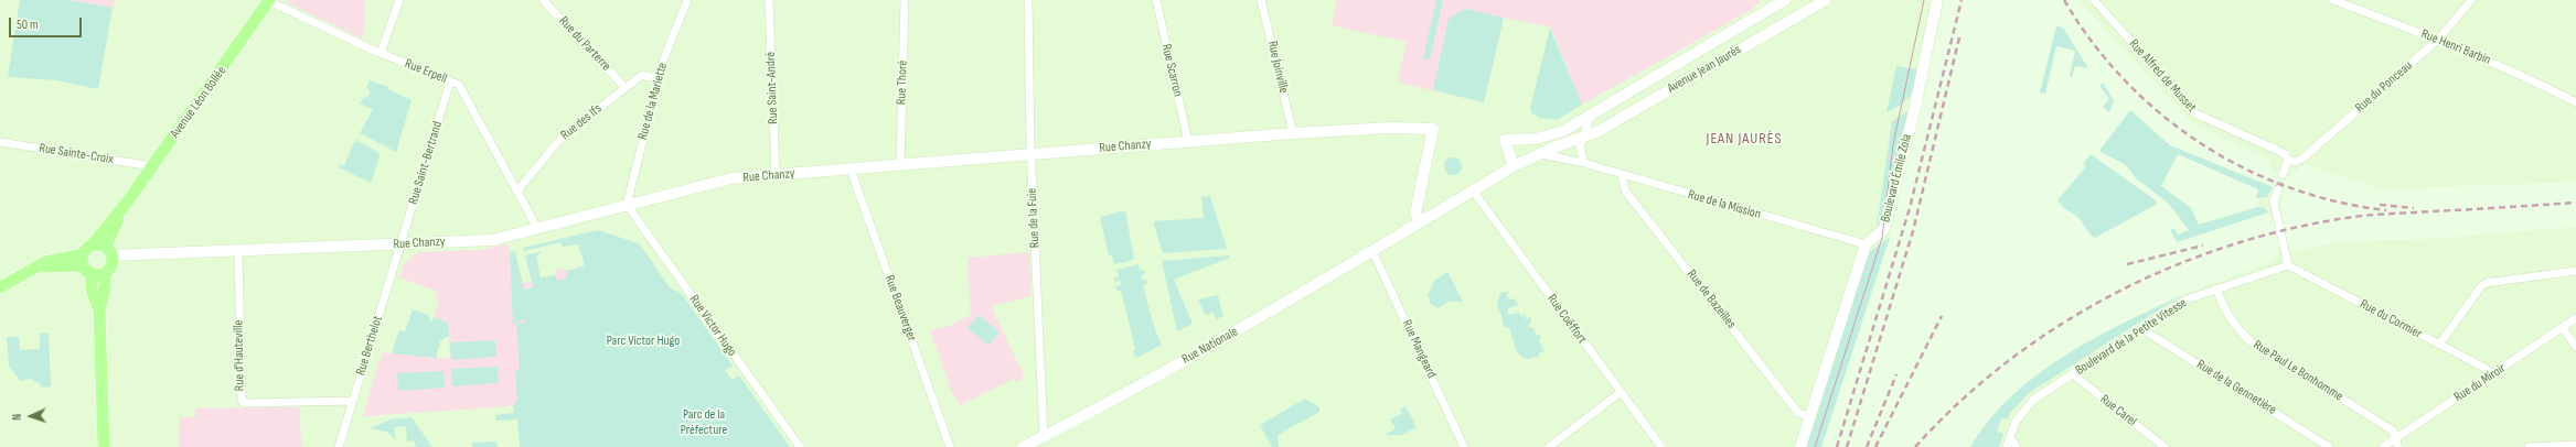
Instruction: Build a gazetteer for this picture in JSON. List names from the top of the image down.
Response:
{
  "streets": {
    "main road": [
      "Avenue Jean Jaurès",
      "Avenue Léon Bollée",
      "Rue Chanzy",
      "Boulevard Émile Zola",
      "Rue Nationale"
    ],
    "street": [
      "Rue du Parterre",
      "Rue Henri Barbin",
      "Rue Joinville",
      "Rue Scarron",
      "Rue Erpell",
      "Rue Alfred de Musset",
      "Rue Thoré",
      "Rue du Ponceau",
      "Rue Saint-André",
      "Rue de la Mariette",
      "Rue des Ifs",
      "Rue Sainte-Croix",
      "Rue Saint-Bertrand",
      "Rue de la Mission",
      "Rue de la Fuie",
      "Rue de Bazeilles",
      "Rue Beauverger",
      "Rue Coëffort",
      "Rue du Cormier",
      "Rue Victor Hugo",
      "Boulevard de la Petite Vitesse",
      "Rue Berthelot",
      "Rue Mangeard",
      "Rue d'Hauteville",
      "Rue Paul Le Bonhomme",
      "Rue du Miroir",
      "Rue de la Gennetière",
      "Rue Carel"
    ]
  },
  "crossings": [
    ["Rue du Parterre", "Rue des Ifs"],
    ["Rue Henri Barbin", "Rue du Ponceau"],
    ["Rue Joinville", "Rue Chanzy"],
    ["Avenue Jean Jaurès", "Rue de la Mission"],
    ["Avenue Jean Jaurès", "Rue Coëffort"],
    ["Avenue Jean Jaurès", "Rue Nationale"],
    ["Rue Scarron", "Rue Chanzy"],
    ["Rue Erpell", "Avenue Léon Bollée"],
    ["Rue Erpell", "Rue des Ifs"],
    ["Rue Erpell", "Rue Chanzy"],
    ["Rue Erpell", "Rue Saint-Bertrand"],
    ["Rue Alfred de Musset", "Rue du Ponceau"],
    ["Rue Thoré", "Rue Chanzy"],
    ["Rue Saint-André", "Rue Chanzy"],
    ["Rue de la Mariette", "Rue des Ifs"],
    ["Rue de la Mariette", "Rue Chanzy"],
    ["Rue de la Mariette", "Rue Victor Hugo"],
    ["Avenue Léon Bollée", "Rue Chanzy"],
    ["Avenue Léon Bollée", "Rue Sainte-Croix"],
    ["Rue Chanzy", "Rue Saint-Bertrand"],
    ["Rue Chanzy", "Rue de la Fuie"],
    ["Rue Chanzy", "Rue Beauverger"],
    ["Rue Chanzy", "Rue Victor Hugo"],
    ["Rue Chanzy", "Rue Berthelot"],
    ["Rue Chanzy", "Rue Nationale"],
    ["Rue Chanzy", "Rue d'Hauteville"],
    ["Rue Saint-Bertrand", "Rue Berthelot"],
    ["Boulevard Émile Zola", "Rue de la Mission"],
    ["Rue de la Mission", "Rue de Bazeilles"],
    ["Rue de la Fuie", "Rue Nationale"],
    ["Rue Coëffort", "Rue Nationale"],
    ["Rue du Cormier", "Boulevard de la Petite Vitesse"],
    ["Rue du Cormier", "Rue du Miroir"],
    ["Boulevard de la Petite Vitesse", "Rue Paul Le Bonhomme"],
    ["Boulevard de la Petite Vitesse", "Rue de la Gennetière"],
    ["Boulevard de la Petite Vitesse", "Rue Carel"],
    ["Rue Berthelot", "Rue d'Hauteville"],
    ["Rue Nationale", "Rue Mangeard"],
    ["Rue Paul Le Bonhomme", "Rue du Miroir"]
  ],
  "districts": ["JEAN JAURÈS"],
  "parks": ["Parc Victor Hugo", "Parc de la Préfecture"],
  "scale_bar": "50 m",
  "north": "left"
}
